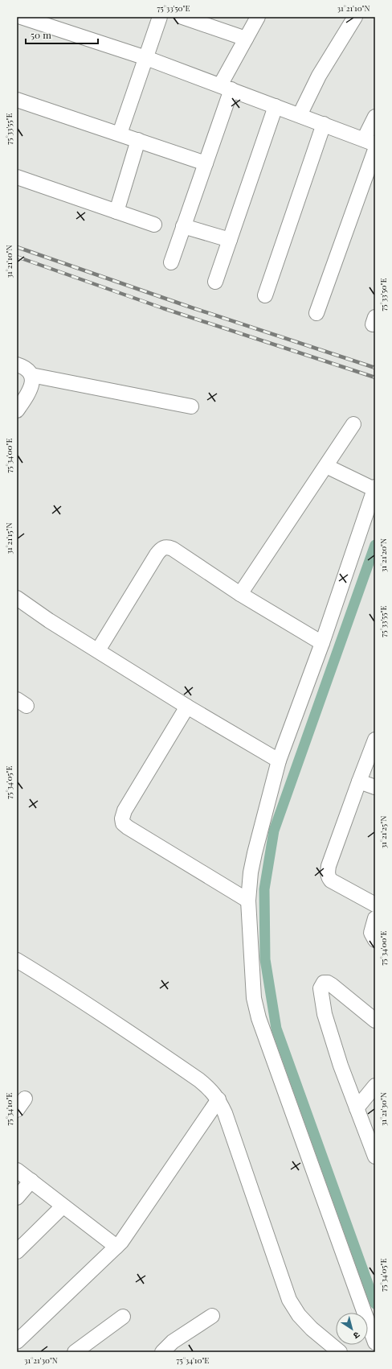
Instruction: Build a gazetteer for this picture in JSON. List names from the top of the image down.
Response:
{
  "scale_bar": "50 m",
  "north": "bottom right",
  "coordinates": [
    "75°33'50\"E",
    "31°21'10\"N",
    "75°33'55\"E",
    "75°34'00\"E",
    "31°21'15\"N",
    "31°21'20\"N",
    "75°34'05\"E",
    "31°21'25\"N",
    "31°21'30\"N",
    "75°34'10\"E"
  ]
}
